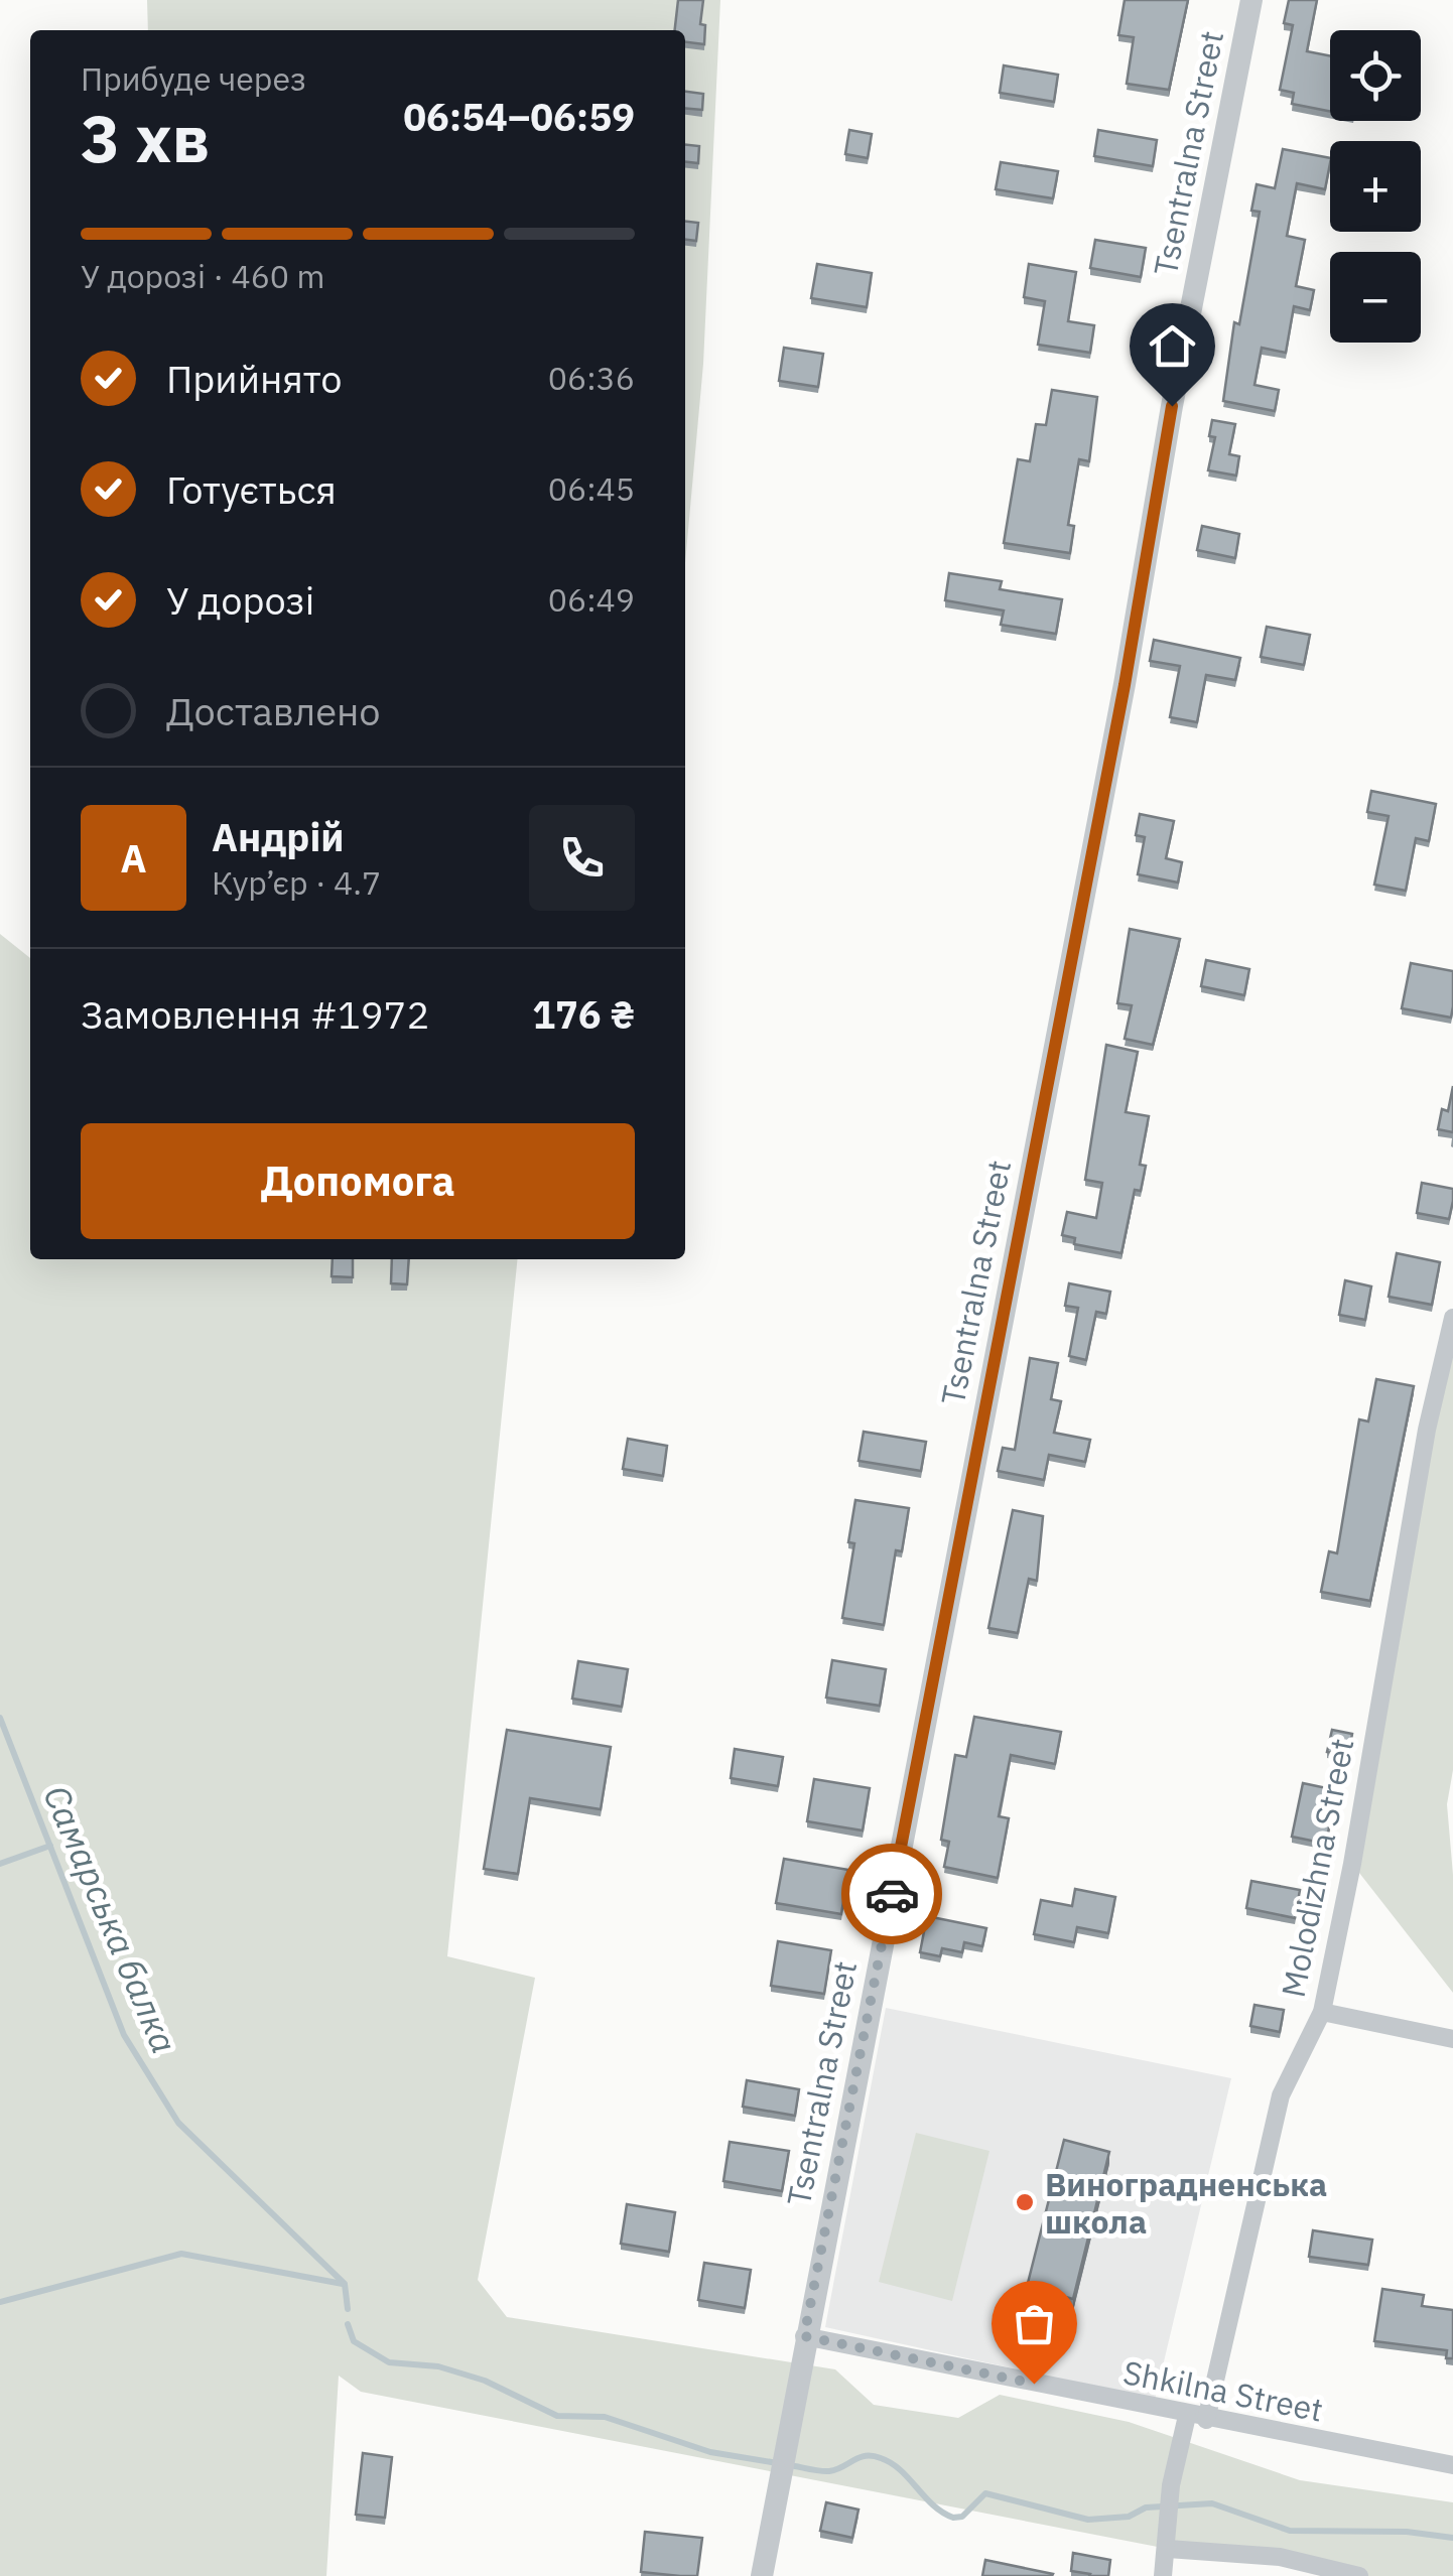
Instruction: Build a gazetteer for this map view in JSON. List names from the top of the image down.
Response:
{
  "streets": {
    "street": ["Tsentralna Street", "Molodizhna Street", "Shkilna Street"]
  },
  "crossings": [
    ["Tsentralna Street", "Shkilna Street"],
    ["Molodizhna Street", "Shkilna Street"]
  ],
  "water": ["Самарська балка"],
  "places": ["Виноградненська школа"],
  "page": {
    "map_buttons": ["+", "−"],
    "heading": ["3 хв", "Прибуде через", "06:54–06:59"],
    "panel": [
      "Андрій",
      "Кур’єр · 4.7",
      "Замовлення #1972",
      "176 ₴"
    ],
    "bar": "У дорозі · 460 m",
    "list": [
      ["Прийнято", "06:36"],
      ["Готується", "06:45"],
      ["У дорозі", "06:49"],
      "Доставлено"
    ],
    "round": "А",
    "buttons": "Допомога"
  }
}
